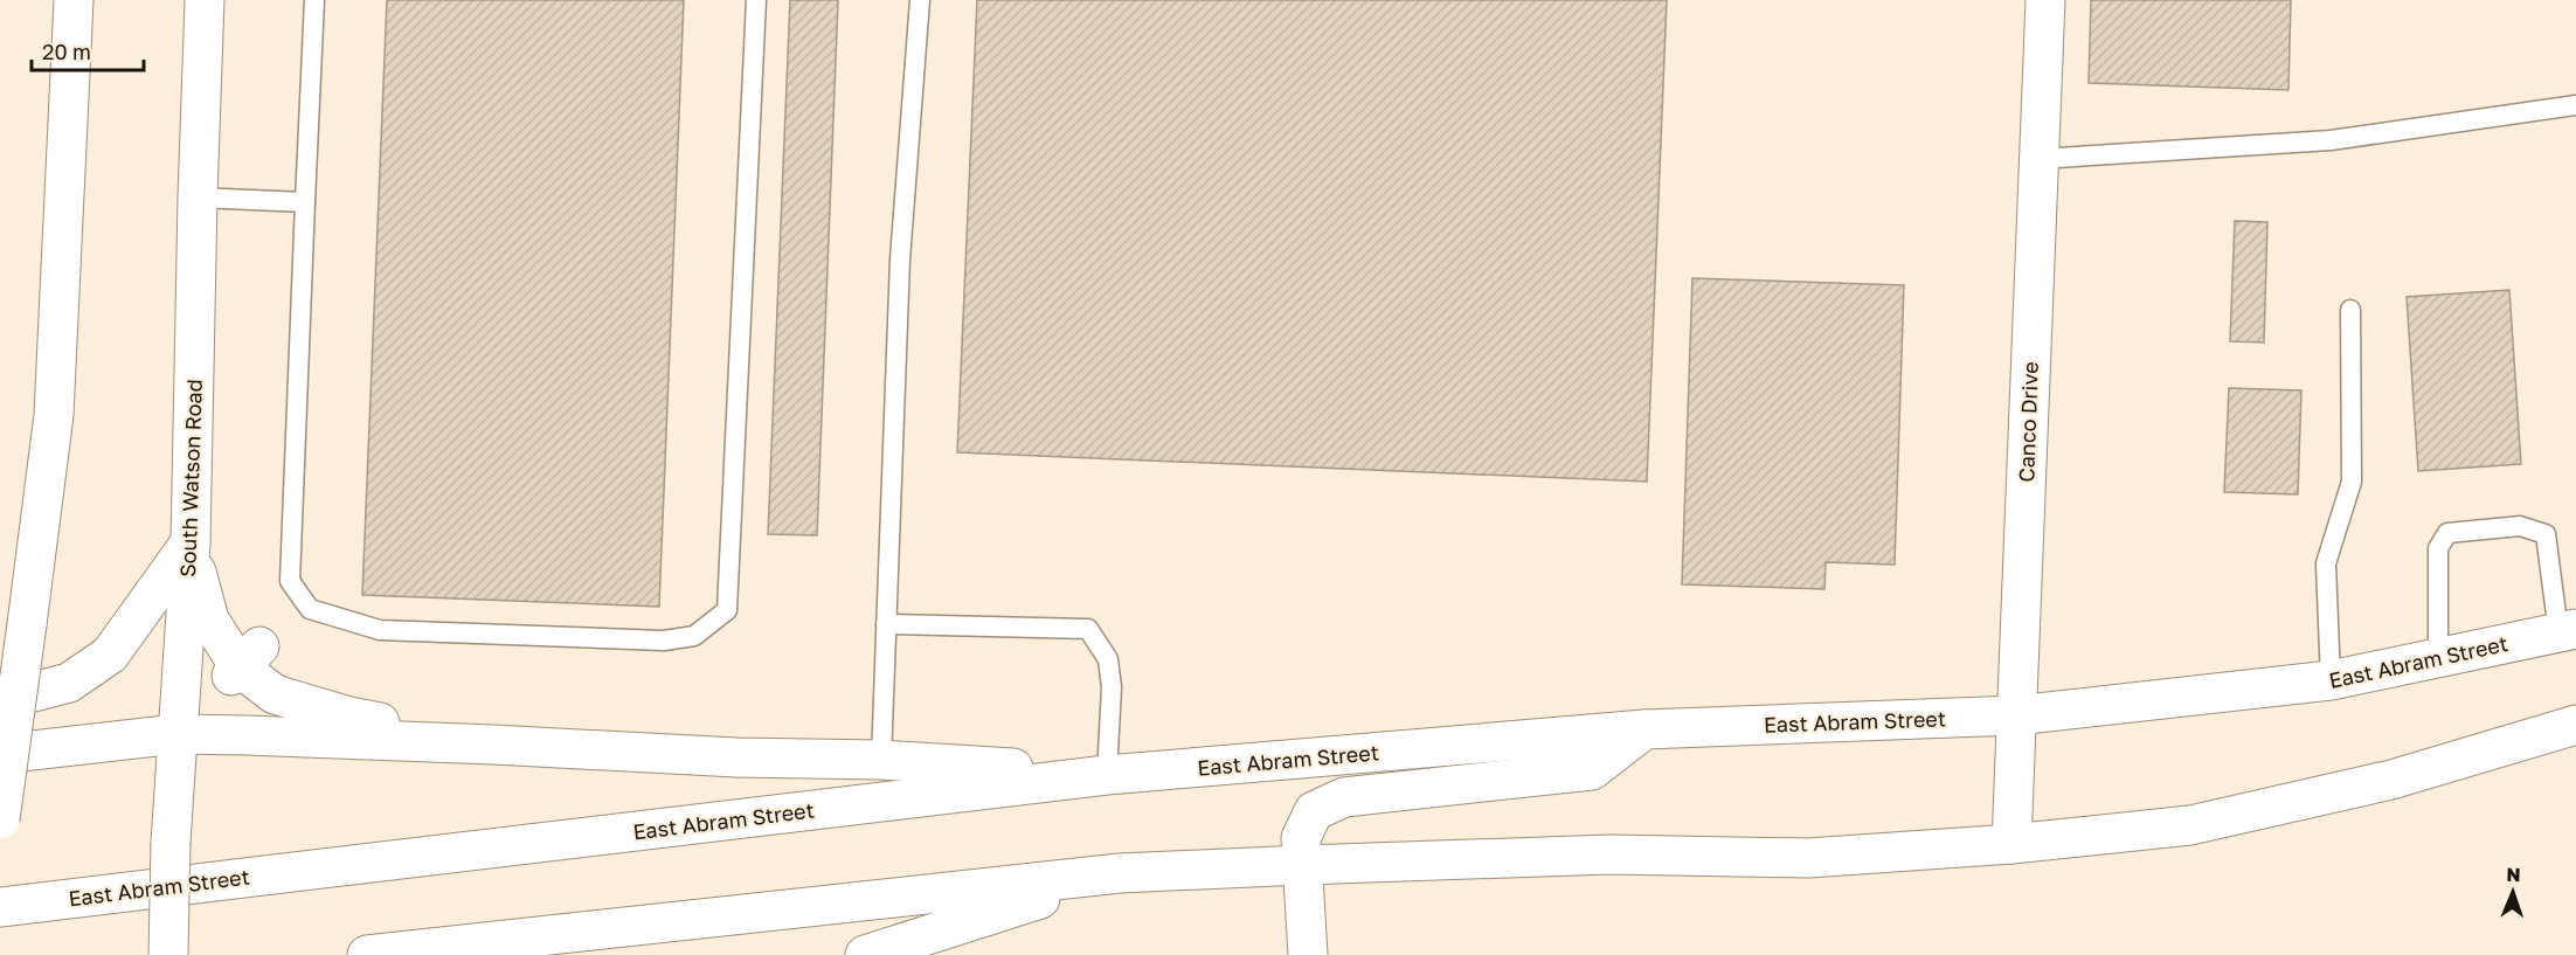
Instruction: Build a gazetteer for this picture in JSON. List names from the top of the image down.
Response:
{
  "streets": {
    "main road": ["Canco Drive", "South Watson Road", "East Abram Street"]
  },
  "crossings": [
    ["Canco Drive", "East Abram Street"]
  ],
  "scale_bar": "20 m",
  "north": "top"
}
